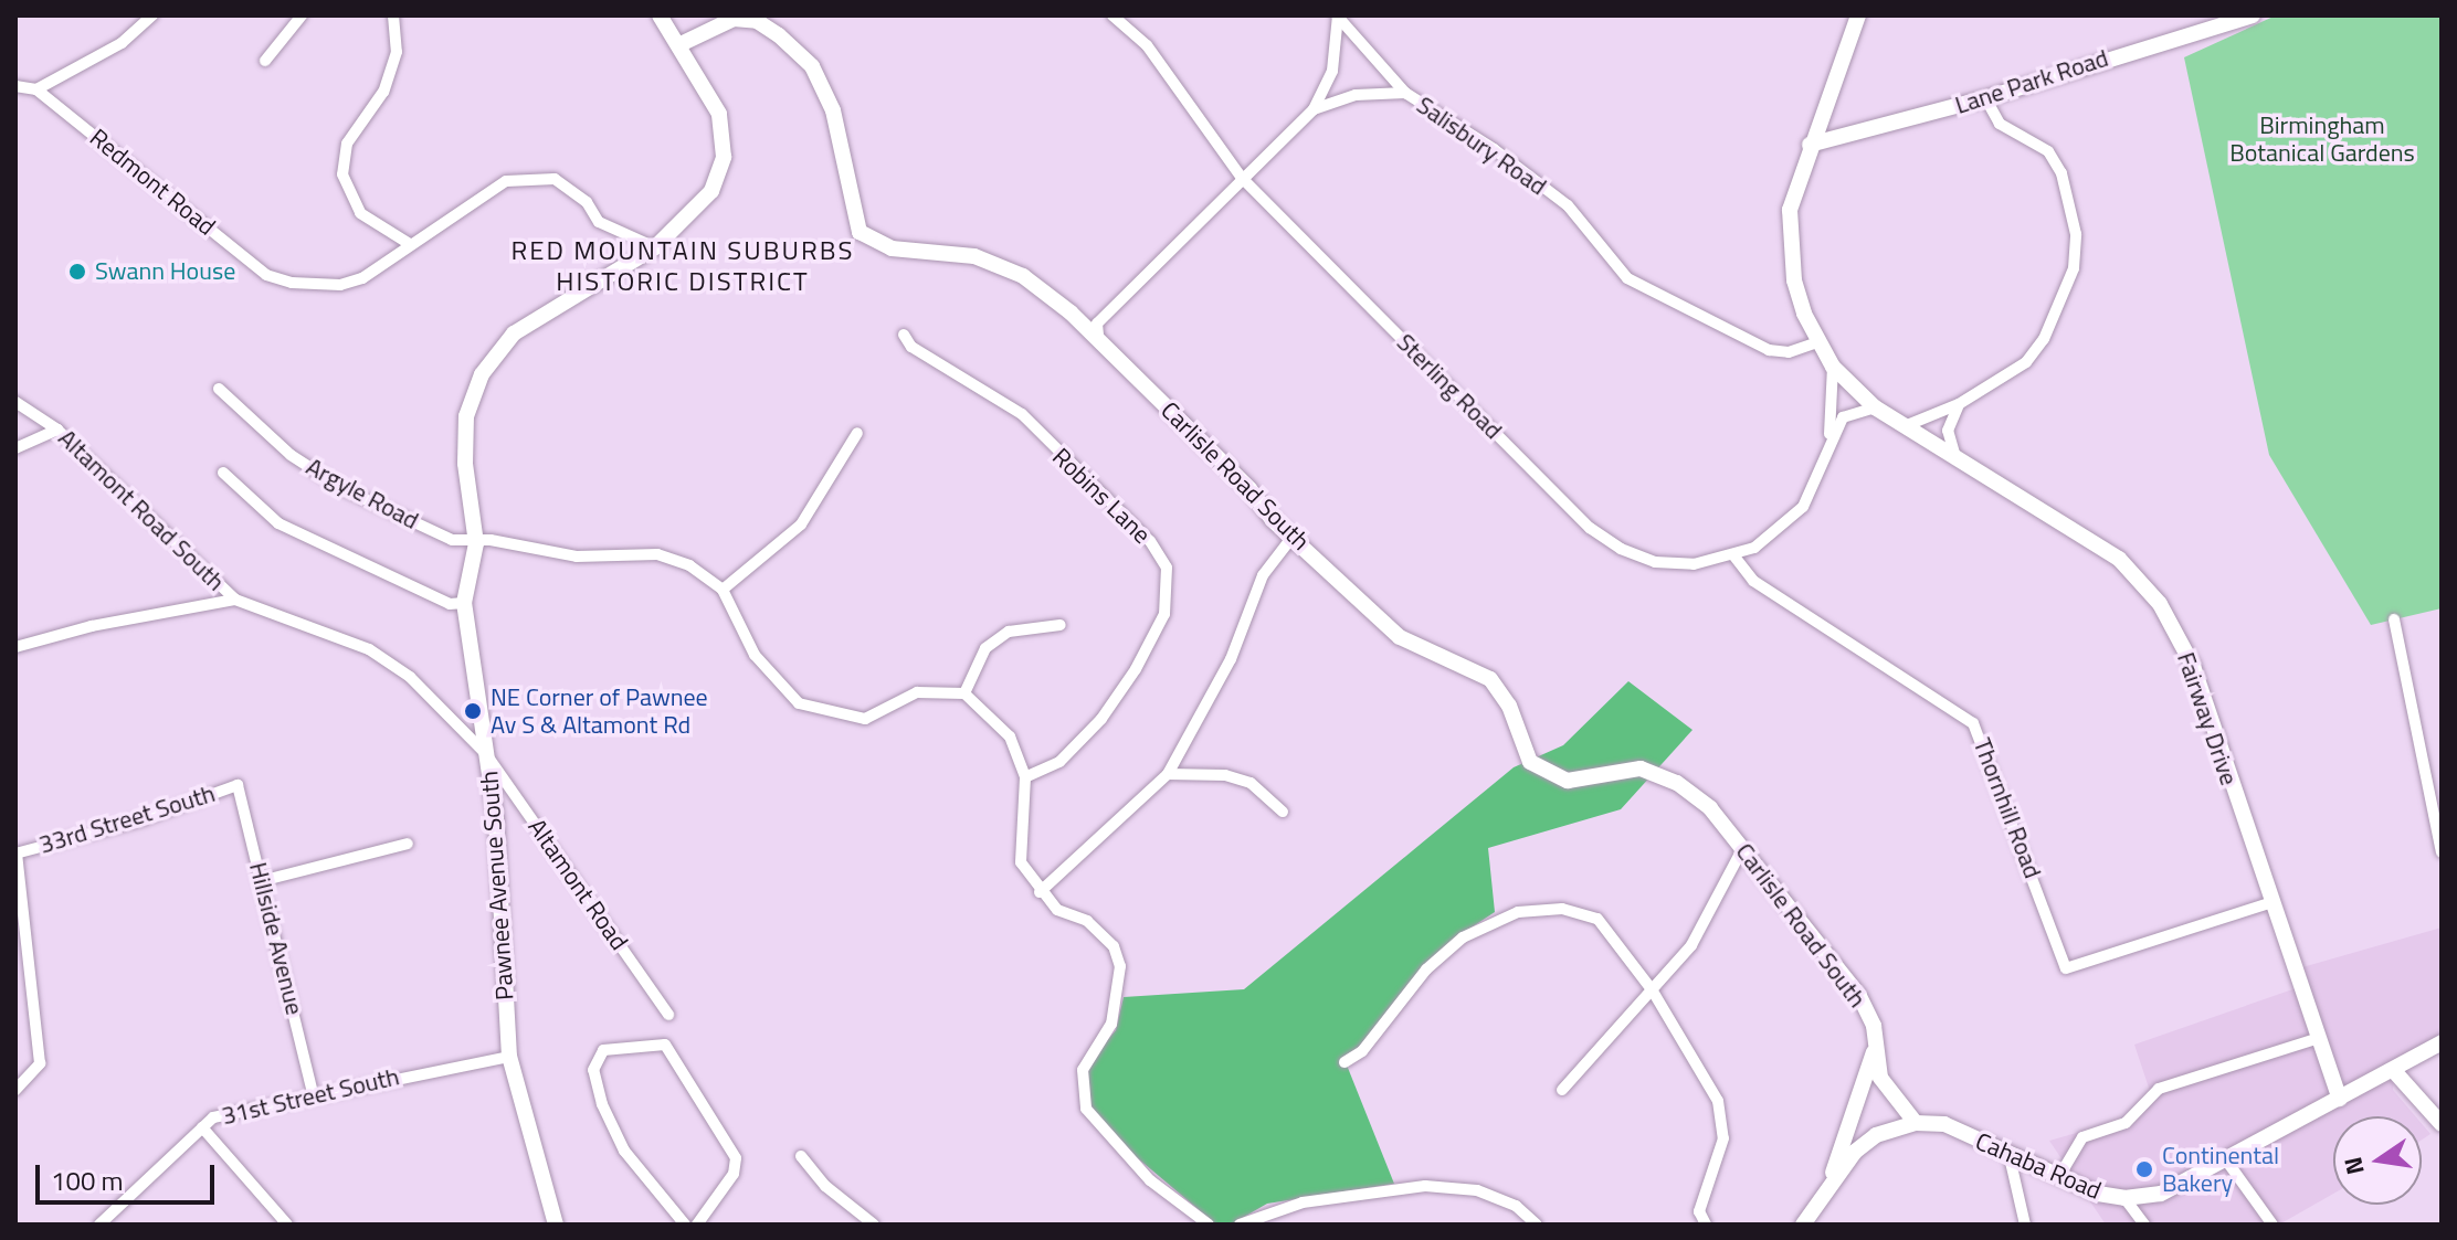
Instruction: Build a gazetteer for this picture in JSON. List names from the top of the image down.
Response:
{
  "streets": {
    "street": [
      "Lane Park Road",
      "Salisbury Road",
      "Redmont Road",
      "Sterling Road",
      "Carlisle Road South",
      "Argyle Road",
      "Robins Lane",
      "Altamont Road South",
      "Fairway Drive",
      "Thornhill Road",
      "33rd Street South",
      "Altamont Road",
      "Pawnee Avenue South",
      "Hillside Avenue",
      "31st Street South",
      "Cahaba Road"
    ]
  },
  "crossings": [
    ["Lane Park Road", "Salisbury Road"],
    ["Lane Park Road", "Sterling Road"],
    ["Lane Park Road", "Fairway Drive"],
    ["Salisbury Road", "Sterling Road"],
    ["Salisbury Road", "Fairway Drive"],
    ["Redmont Road", "Pawnee Avenue South"],
    ["Sterling Road", "Fairway Drive"],
    ["Sterling Road", "Thornhill Road"],
    ["Carlisle Road South", "Pawnee Avenue South"],
    ["Carlisle Road South", "Cahaba Road"],
    ["Argyle Road", "Pawnee Avenue South"],
    ["Altamont Road South", "Altamont Road"],
    ["Altamont Road South", "Pawnee Avenue South"],
    ["Fairway Drive", "Thornhill Road"],
    ["Fairway Drive", "Cahaba Road"],
    ["33rd Street South", "Hillside Avenue"],
    ["Altamont Road", "Pawnee Avenue South"],
    ["Pawnee Avenue South", "31st Street South"],
    ["Hillside Avenue", "31st Street South"]
  ],
  "districts": ["RED MOUNTAIN SUBURBS HISTORIC DISTRICT"],
  "parks": ["Birmingham Botanical Gardens"],
  "places": ["Swann House", "NE Corner of Pawnee Av S & Altamont Rd", "Continental Bakery"],
  "scale_bar": "100 m",
  "north": "left"
}
